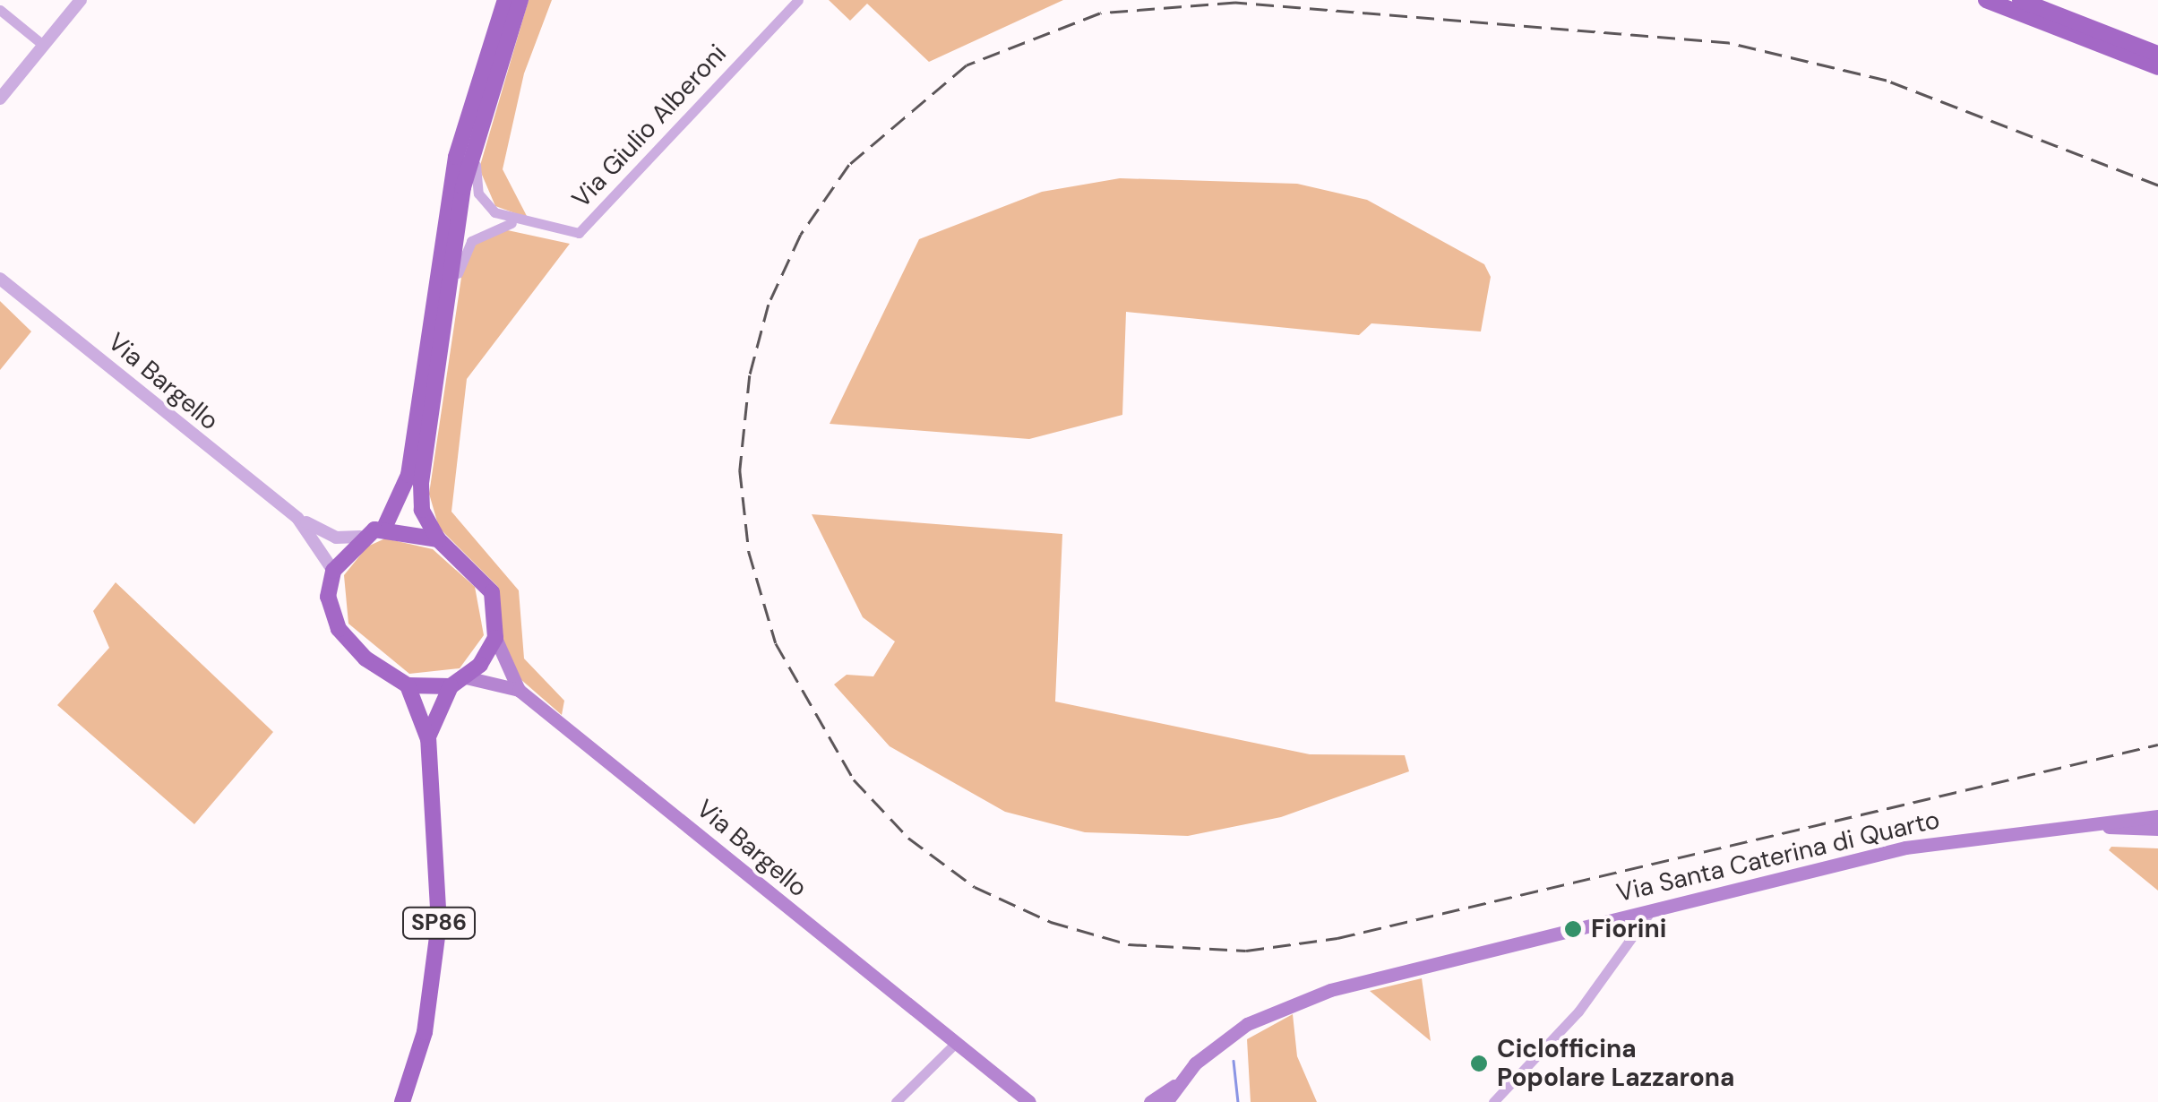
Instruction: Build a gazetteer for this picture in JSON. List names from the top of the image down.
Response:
{
  "streets": {
    "main road": ["Via Bargello", "Via Santa Caterina di Quarto", "SP86"],
    "street": ["Via Giulio Alberoni"]
  },
  "crossings": [
    ["Via Bargello", "SP86"]
  ],
  "places": ["Fiorini", "Ciclofficina Popolare Lazzarona"]
}
